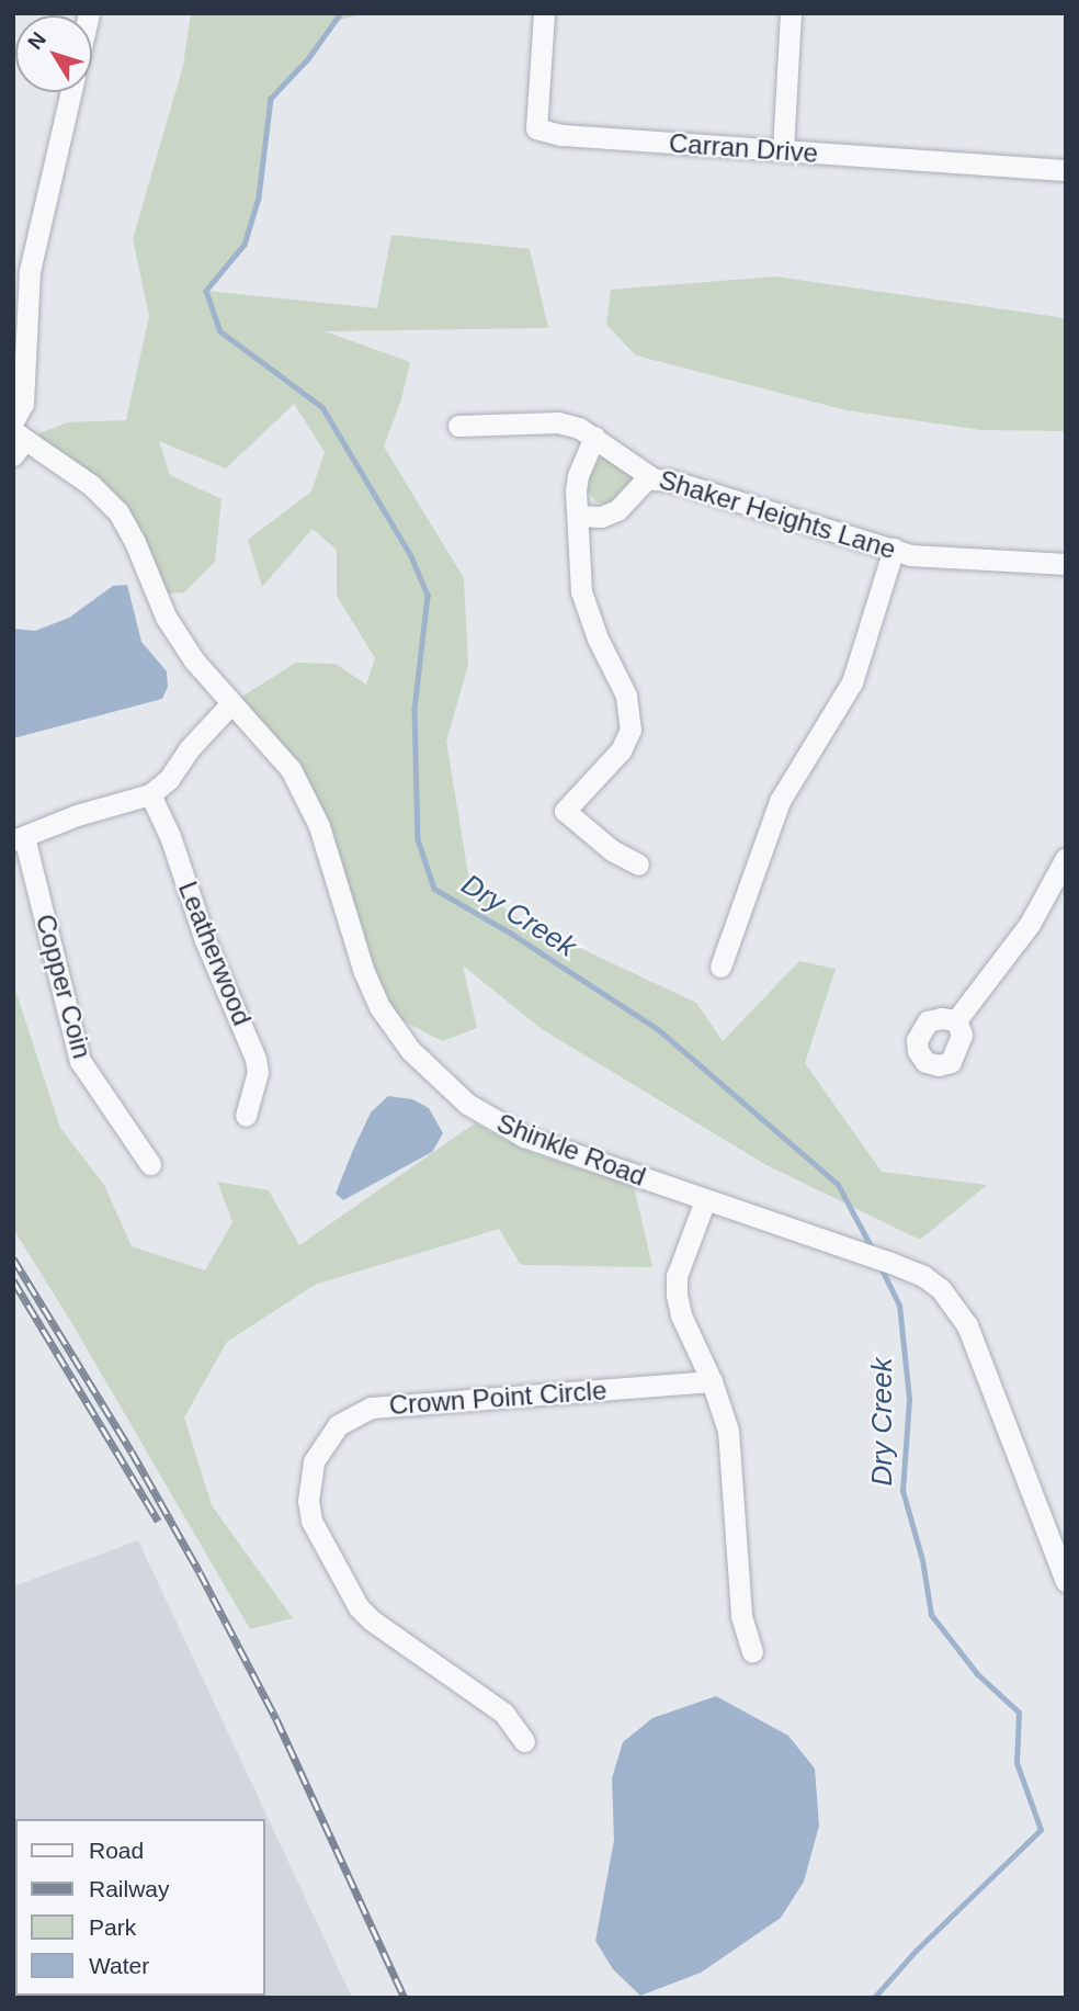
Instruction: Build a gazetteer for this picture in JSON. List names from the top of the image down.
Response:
{
  "streets": {
    "street": [
      "Carran Drive",
      "Shaker Heights Lane",
      "Leatherwood",
      "Copper Coin",
      "Shinkle Road",
      "Crown Point Circle"
    ]
  },
  "water": ["Dry Creek"],
  "legend": [
    "Road",
    "Railway",
    "Park",
    "Water"
  ],
  "north": "top left"
}
